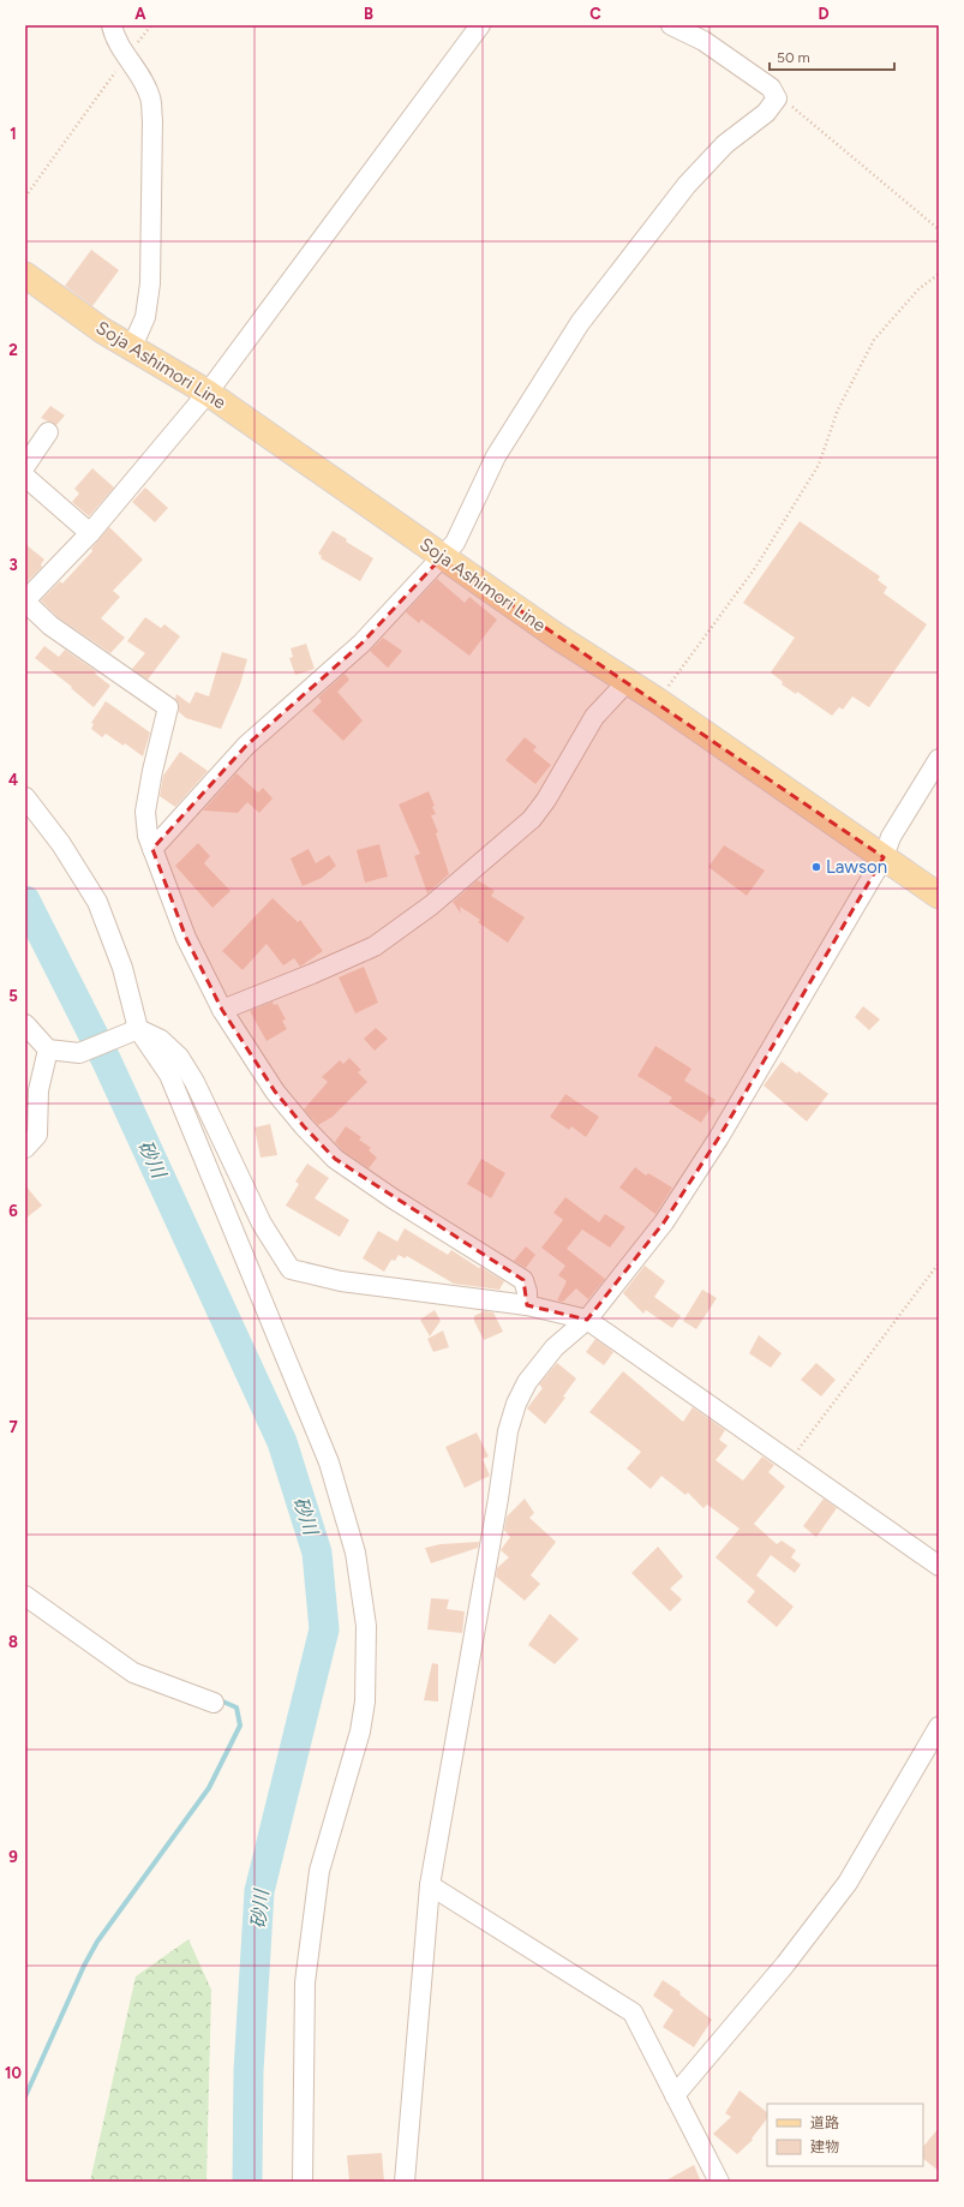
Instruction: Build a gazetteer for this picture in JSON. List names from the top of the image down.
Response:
{
  "streets": {
    "main road": ["Soja Ashimori Line"]
  },
  "water": ["砂川"],
  "places": ["Lawson"],
  "legend": ["道路", "建物"],
  "scale_bar": "50 m",
  "grid": {
    "columns": [
      "A",
      "B",
      "C",
      "D"
    ],
    "rows": [
      "1",
      "2",
      "3",
      "4",
      "5",
      "6",
      "7",
      "8",
      "9",
      "10"
    ]
  }
}
